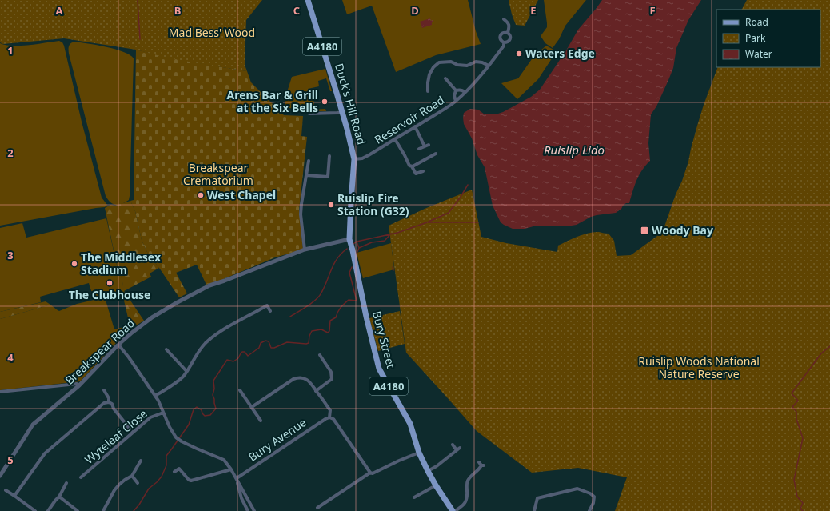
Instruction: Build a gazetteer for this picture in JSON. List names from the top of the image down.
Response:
{
  "streets": {
    "main road": ["A4180", "Duck's Hill Road", "Bury Street"],
    "street": [
      "Reservoir Road",
      "Breakspear Road",
      "Wyteleaf Close",
      "Bury Avenue"
    ]
  },
  "crossings": [
    ["Duck's Hill Road", "Reservoir Road"],
    ["Duck's Hill Road", "Bury Street"],
    ["Reservoir Road", "Bury Street"],
    ["Bury Street", "Breakspear Road"]
  ],
  "water": ["Ruislip Lido"],
  "parks": ["Mad Bess' Wood", "Breakspear Crematorium", "Ruislip Woods National Nature Reserve"],
  "places": {
    "other": [
      "Waters Edge",
      "Arens Bar & Grill at the Six Bells",
      "West Chapel",
      "Ruislip Fire Station (G32)",
      "The Middlesex Stadium",
      "The Clubhouse"
    ],
    "transit": ["Woody Bay"]
  },
  "legend": ["Road", "Park", "Water"],
  "grid": {
    "columns": [
      "A",
      "B",
      "C",
      "D",
      "E",
      "F"
    ],
    "rows": [
      "1",
      "2",
      "3",
      "4",
      "5"
    ]
  }
}
